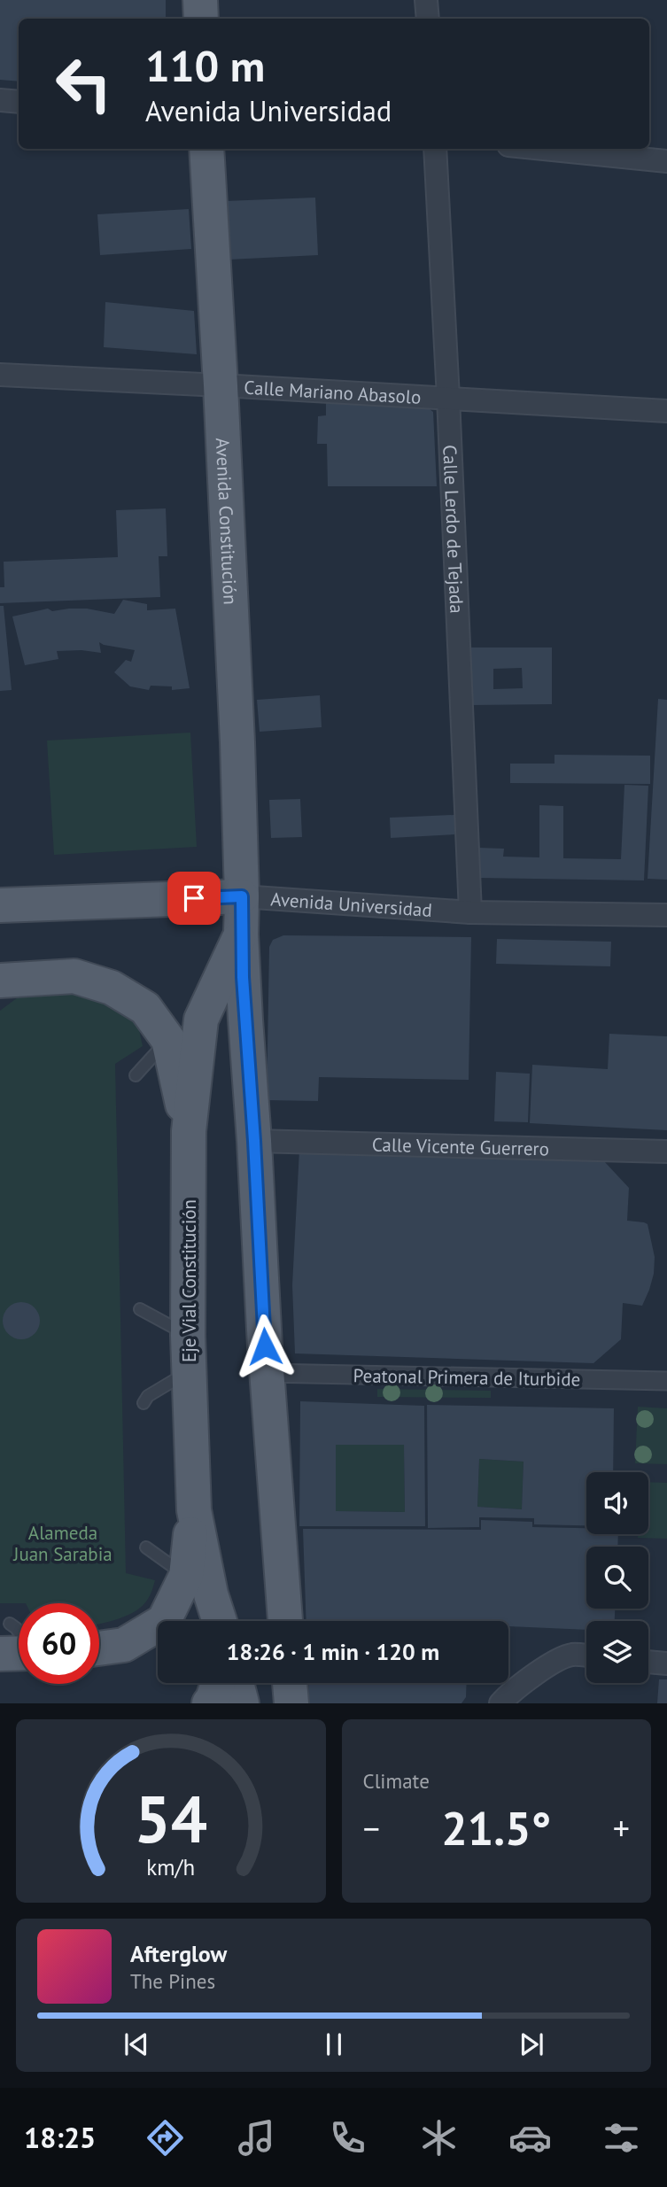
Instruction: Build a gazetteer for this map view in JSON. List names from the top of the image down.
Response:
{
  "streets": {
    "main road": ["Avenida Constitución", "Avenida Universidad", "Eje Vial Constitución"],
    "street": [
      "Calle Mariano Abasolo",
      "Calle Lerdo de Tejada",
      "Calle Vicente Guerrero",
      "Peatonal Primera de Iturbide"
    ]
  },
  "crossings": [
    ["Calle Mariano Abasolo", "Avenida Constitución"],
    ["Calle Mariano Abasolo", "Calle Lerdo de Tejada"],
    ["Avenida Constitución", "Avenida Universidad"],
    ["Avenida Constitución", "Eje Vial Constitución"],
    ["Calle Lerdo de Tejada", "Avenida Universidad"],
    ["Avenida Universidad", "Eje Vial Constitución"],
    ["Calle Vicente Guerrero", "Eje Vial Constitución"],
    ["Eje Vial Constitución", "Peatonal Primera de Iturbide"]
  ],
  "parks": ["Alameda Juan Sarabia"],
  "page": {
    "turn": ["110 m", "Avenida Universidad"],
    "limit": "60",
    "trip": "18:26 · 1 min · 120 m",
    "tile": "Climate",
    "heat": ["−", "21.5°", "+"],
    "song": ["Afterglow", "The Pines"],
    "tabs": "18:25",
    "gauge": ["54", "km/h"]
  }
}
